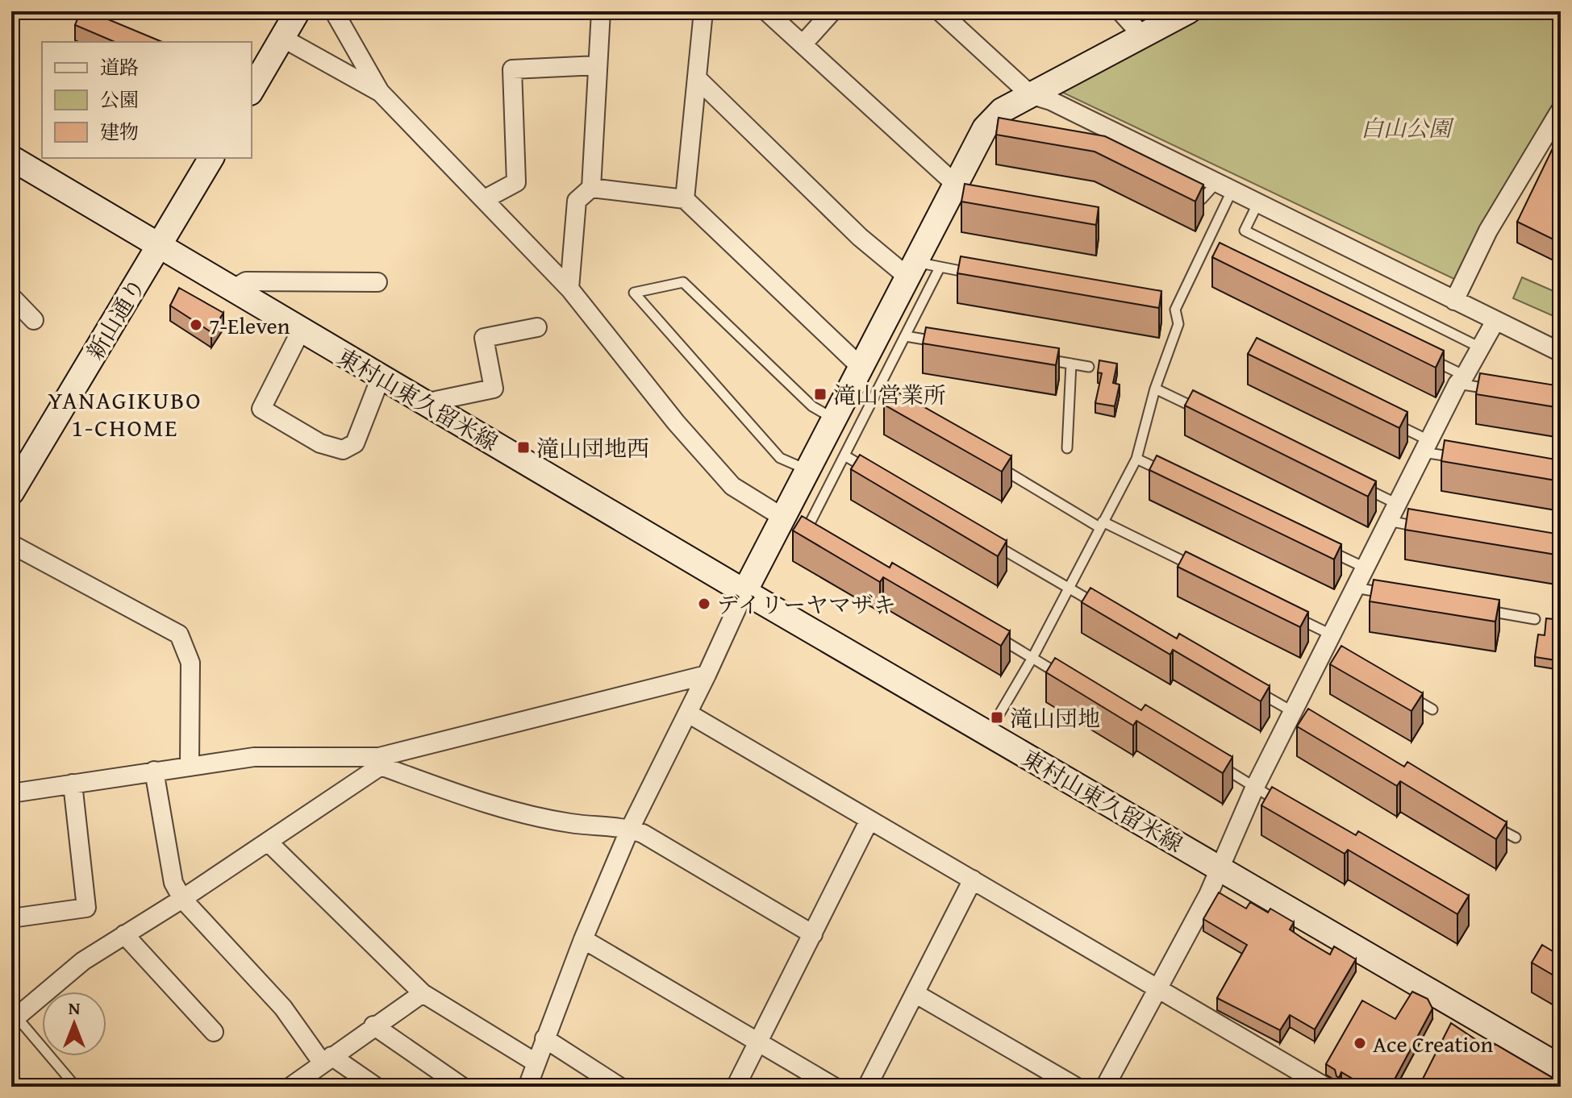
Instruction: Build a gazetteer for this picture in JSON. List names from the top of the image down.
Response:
{
  "streets": {
    "main road": ["新山通り", "東村山東久留米線"]
  },
  "crossings": [
    ["新山通り", "東村山東久留米線"]
  ],
  "districts": ["YANAGIKUBO 1-CHOME"],
  "parks": ["白山公園"],
  "places": {
    "other": ["7-Eleven", "デイリーヤマザキ", "Ace Creation"],
    "transit": ["滝山営業所", "滝山団地西", "滝山団地"]
  },
  "legend": ["道路", "公園", "建物"],
  "north": "top"
}
